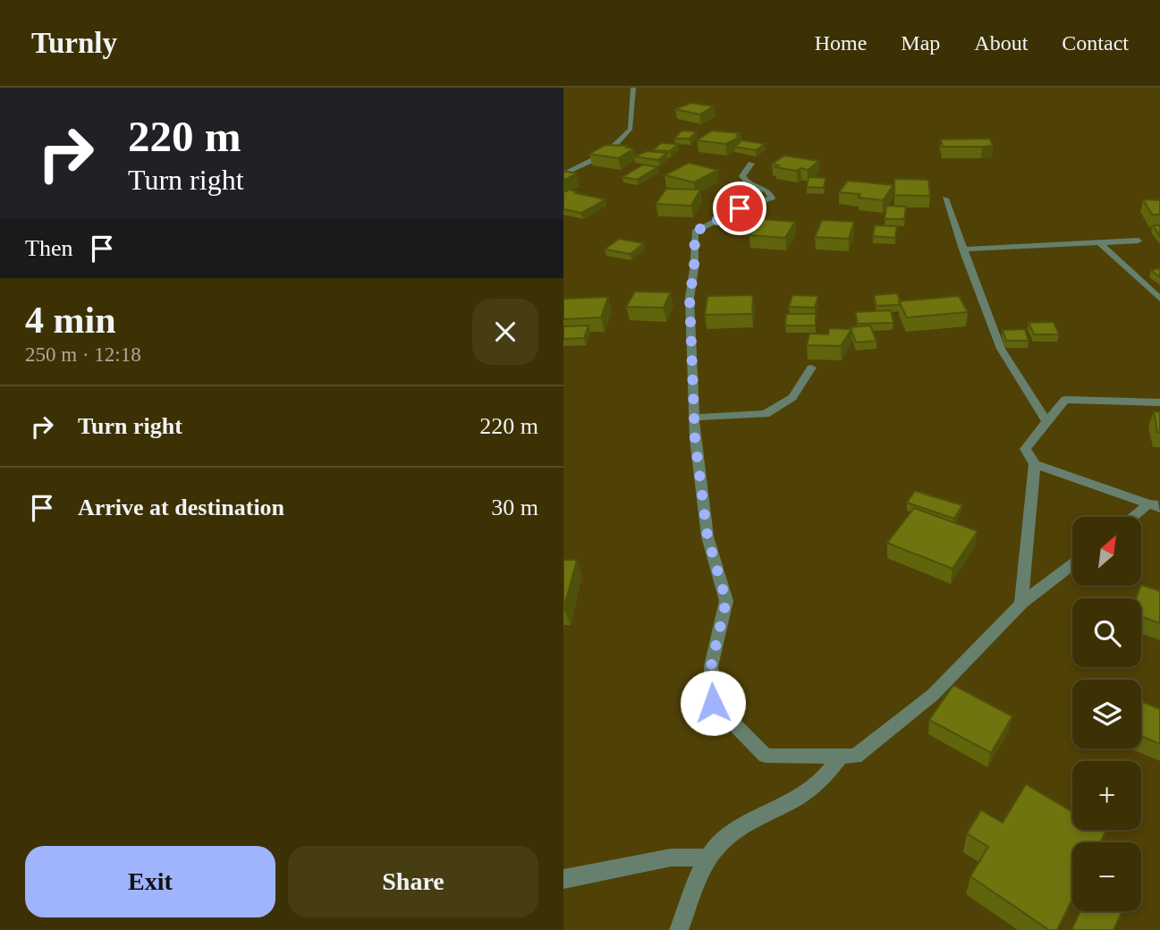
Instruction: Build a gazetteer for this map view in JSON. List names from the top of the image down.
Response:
{
  "north": "top right",
  "page": {
    "header": "Turnly",
    "nav": [
      "Home",
      "Map",
      "About",
      "Contact"
    ],
    "turn": ["220 m", "Turn right"],
    "then": "Then",
    "heading": ["4 min", "250 m · 12:18"],
    "list": [
      {
        "name": "Turn right",
        "value": "220 m"
      },
      {
        "name": "Arrive at destination",
        "value": "30 m"
      }
    ],
    "map_buttons": ["+", "−"],
    "buttons": ["Exit", "Share"]
  }
}
